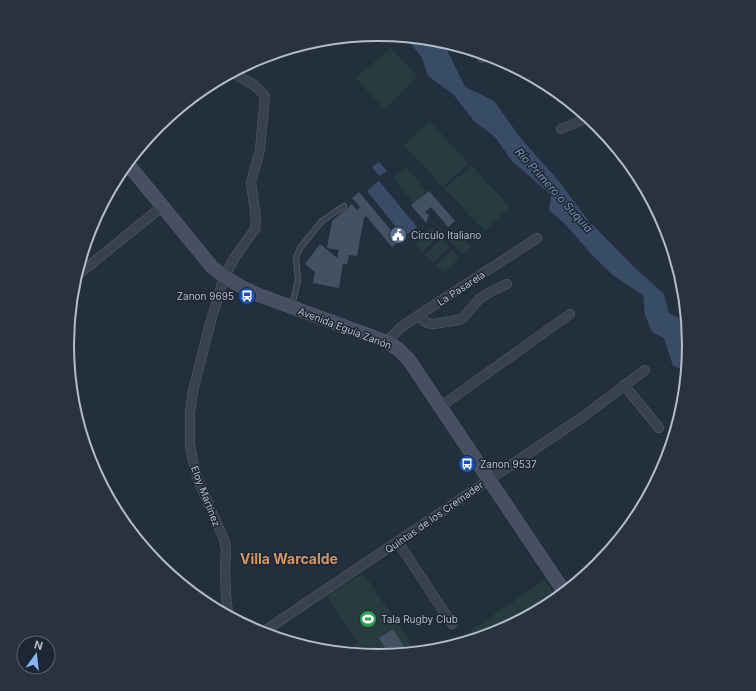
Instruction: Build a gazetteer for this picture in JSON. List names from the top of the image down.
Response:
{
  "streets": {
    "main road": ["Avenida Eguía Zanón"],
    "street": ["La Pasarela", "Eloy Martínez", "Quintas de los Cremader"]
  },
  "crossings": [
    ["La Pasarela", "Avenida Eguía Zanón"],
    ["Avenida Eguía Zanón", "Eloy Martínez"],
    ["Avenida Eguía Zanón", "Quintas de los Cremader"]
  ],
  "districts": ["Villa Warcalde"],
  "water": ["Río Primero o Suquía"],
  "places": {
    "public building": ["Circulo Italiano"],
    "bus stop": ["Zanon 9695", "Zanon 9537"],
    "sports": ["Tala Rugby Club"]
  },
  "north": "top"
}
